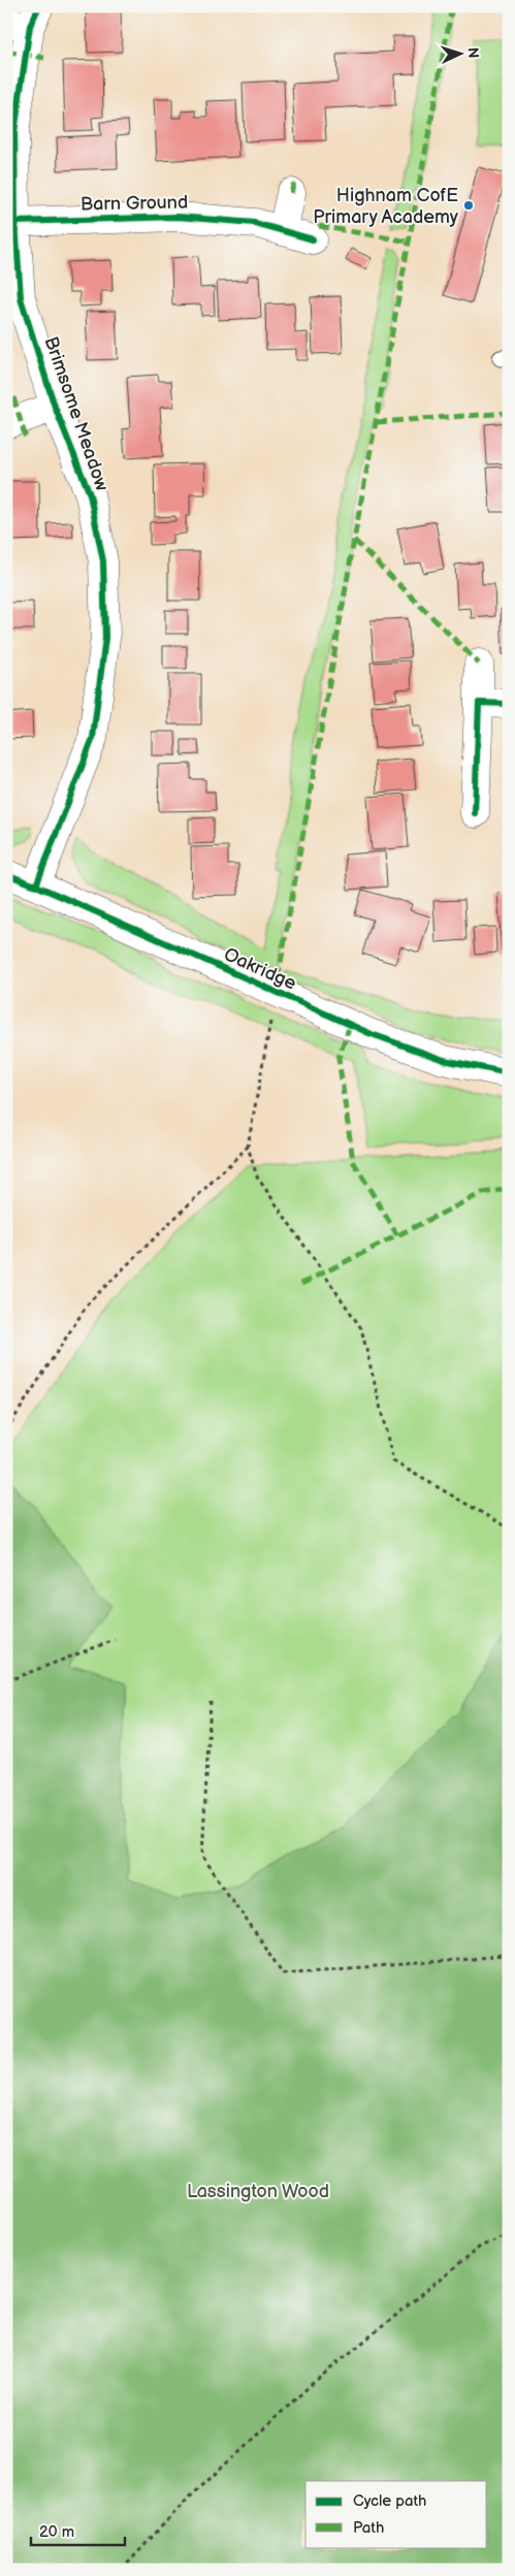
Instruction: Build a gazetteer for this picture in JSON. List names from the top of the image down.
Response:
{
  "streets": {
    "street": ["Barn Ground", "Brimsome Meadow", "Oakridge"]
  },
  "crossings": [
    ["Barn Ground", "Brimsome Meadow"],
    ["Brimsome Meadow", "Oakridge"]
  ],
  "parks": ["Lassington Wood"],
  "places": ["Highnam CofE Primary Academy"],
  "legend": ["Cycle path", "Path"],
  "scale_bar": "20 m",
  "north": "right"
}
